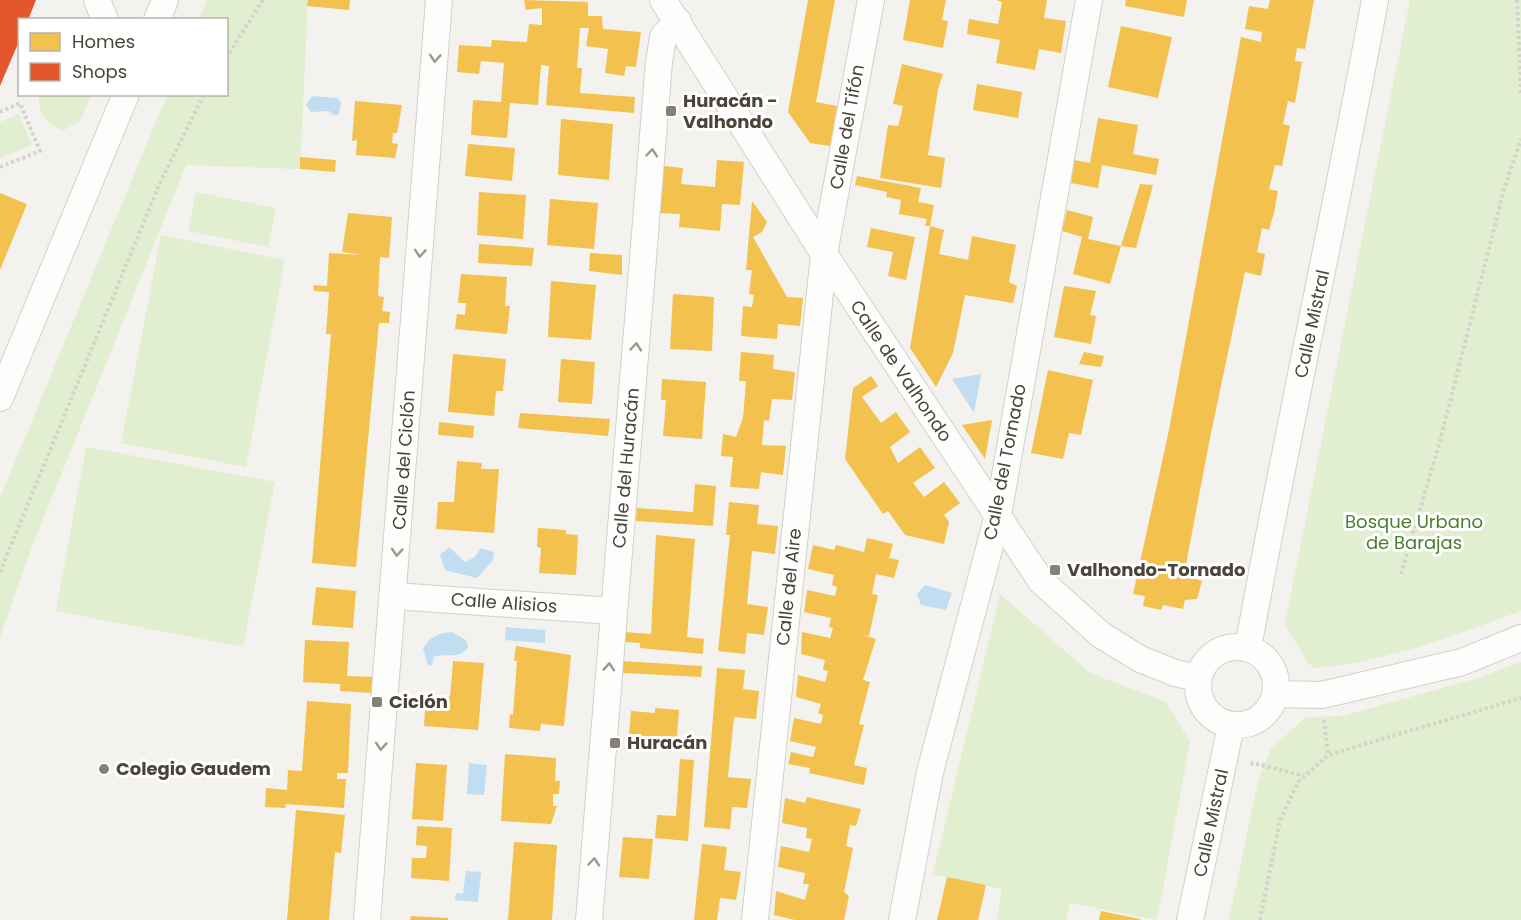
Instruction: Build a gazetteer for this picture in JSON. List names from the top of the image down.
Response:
{
  "streets": {
    "street": [
      "Calle del Tifón",
      "Calle Mistral",
      "Calle de Valhondo",
      "Calle del Ciclón",
      "Calle del Tornado",
      "Calle del Huracán",
      "Calle del Aire",
      "Calle Alisios"
    ]
  },
  "crossings": [
    ["Calle del Tifón", "Calle de Valhondo"],
    ["Calle del Tifón", "Calle del Aire"],
    ["Calle Mistral", "Calle de Valhondo"],
    ["Calle de Valhondo", "Calle del Tornado"],
    ["Calle de Valhondo", "Calle del Huracán"],
    ["Calle de Valhondo", "Calle del Aire"],
    ["Calle del Ciclón", "Calle Alisios"],
    ["Calle del Huracán", "Calle Alisios"]
  ],
  "one_way": ["Calle del Ciclón", "Calle del Huracán"],
  "parks": ["Bosque Urbano de Barajas"],
  "places": {
    "transit": [
      "Huracán - Valhondo",
      "Valhondo-Tornado",
      "Ciclón",
      "Huracán"
    ],
    "other": ["Colegio Gaudem"]
  },
  "legend": ["Homes", "Shops"]
}
